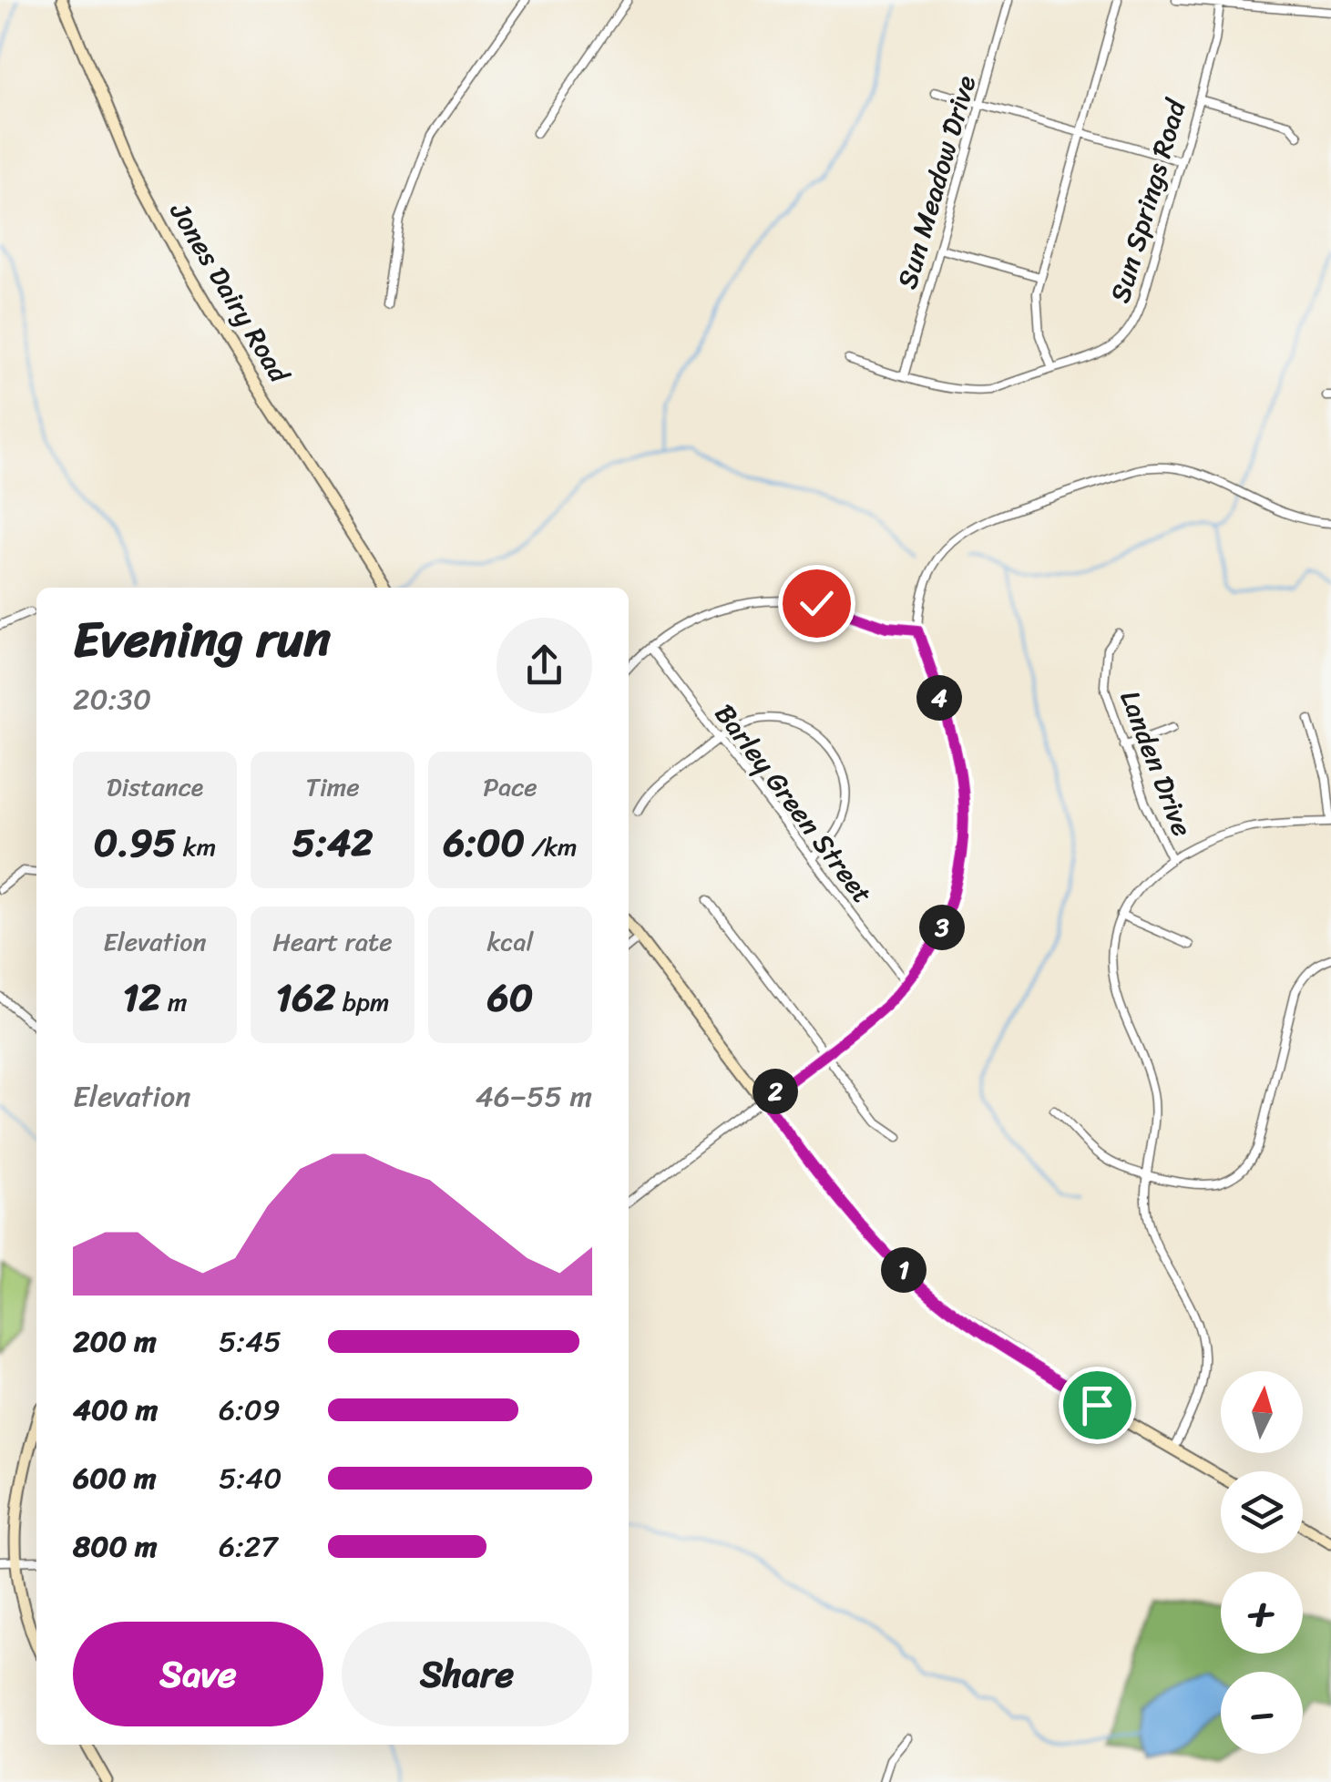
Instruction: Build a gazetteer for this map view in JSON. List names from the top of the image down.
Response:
{
  "streets": {
    "street": [
      "Sun Meadow Drive",
      "Sun Springs Road",
      "Jones Dairy Road",
      "Landen Drive",
      "Barley Green Street"
    ]
  },
  "crossings": [
    ["Sun Meadow Drive", "Sun Springs Road"]
  ],
  "north": "top",
  "page": {
    "heading": ["Evening run", "20:30"],
    "pins": [
      "4",
      "3",
      "2",
      "1"
    ],
    "stats": [
      ["Distance", "0.95 km"],
      ["Time", "5:42"],
      ["Pace", "6:00 /km"],
      ["Elevation", "12 m"],
      ["Heart rate", "162 bpm"],
      ["kcal", "60"]
    ],
    "chart": ["Elevation", "46–55 m"],
    "list": [
      {
        "name": "200 m",
        "note": "5:45"
      },
      {
        "name": "400 m",
        "note": "6:09"
      },
      {
        "name": "600 m",
        "note": "5:40"
      },
      {
        "name": "800 m",
        "note": "6:27"
      }
    ],
    "map_buttons": ["+", "−"],
    "buttons": ["Save", "Share"]
  }
}
